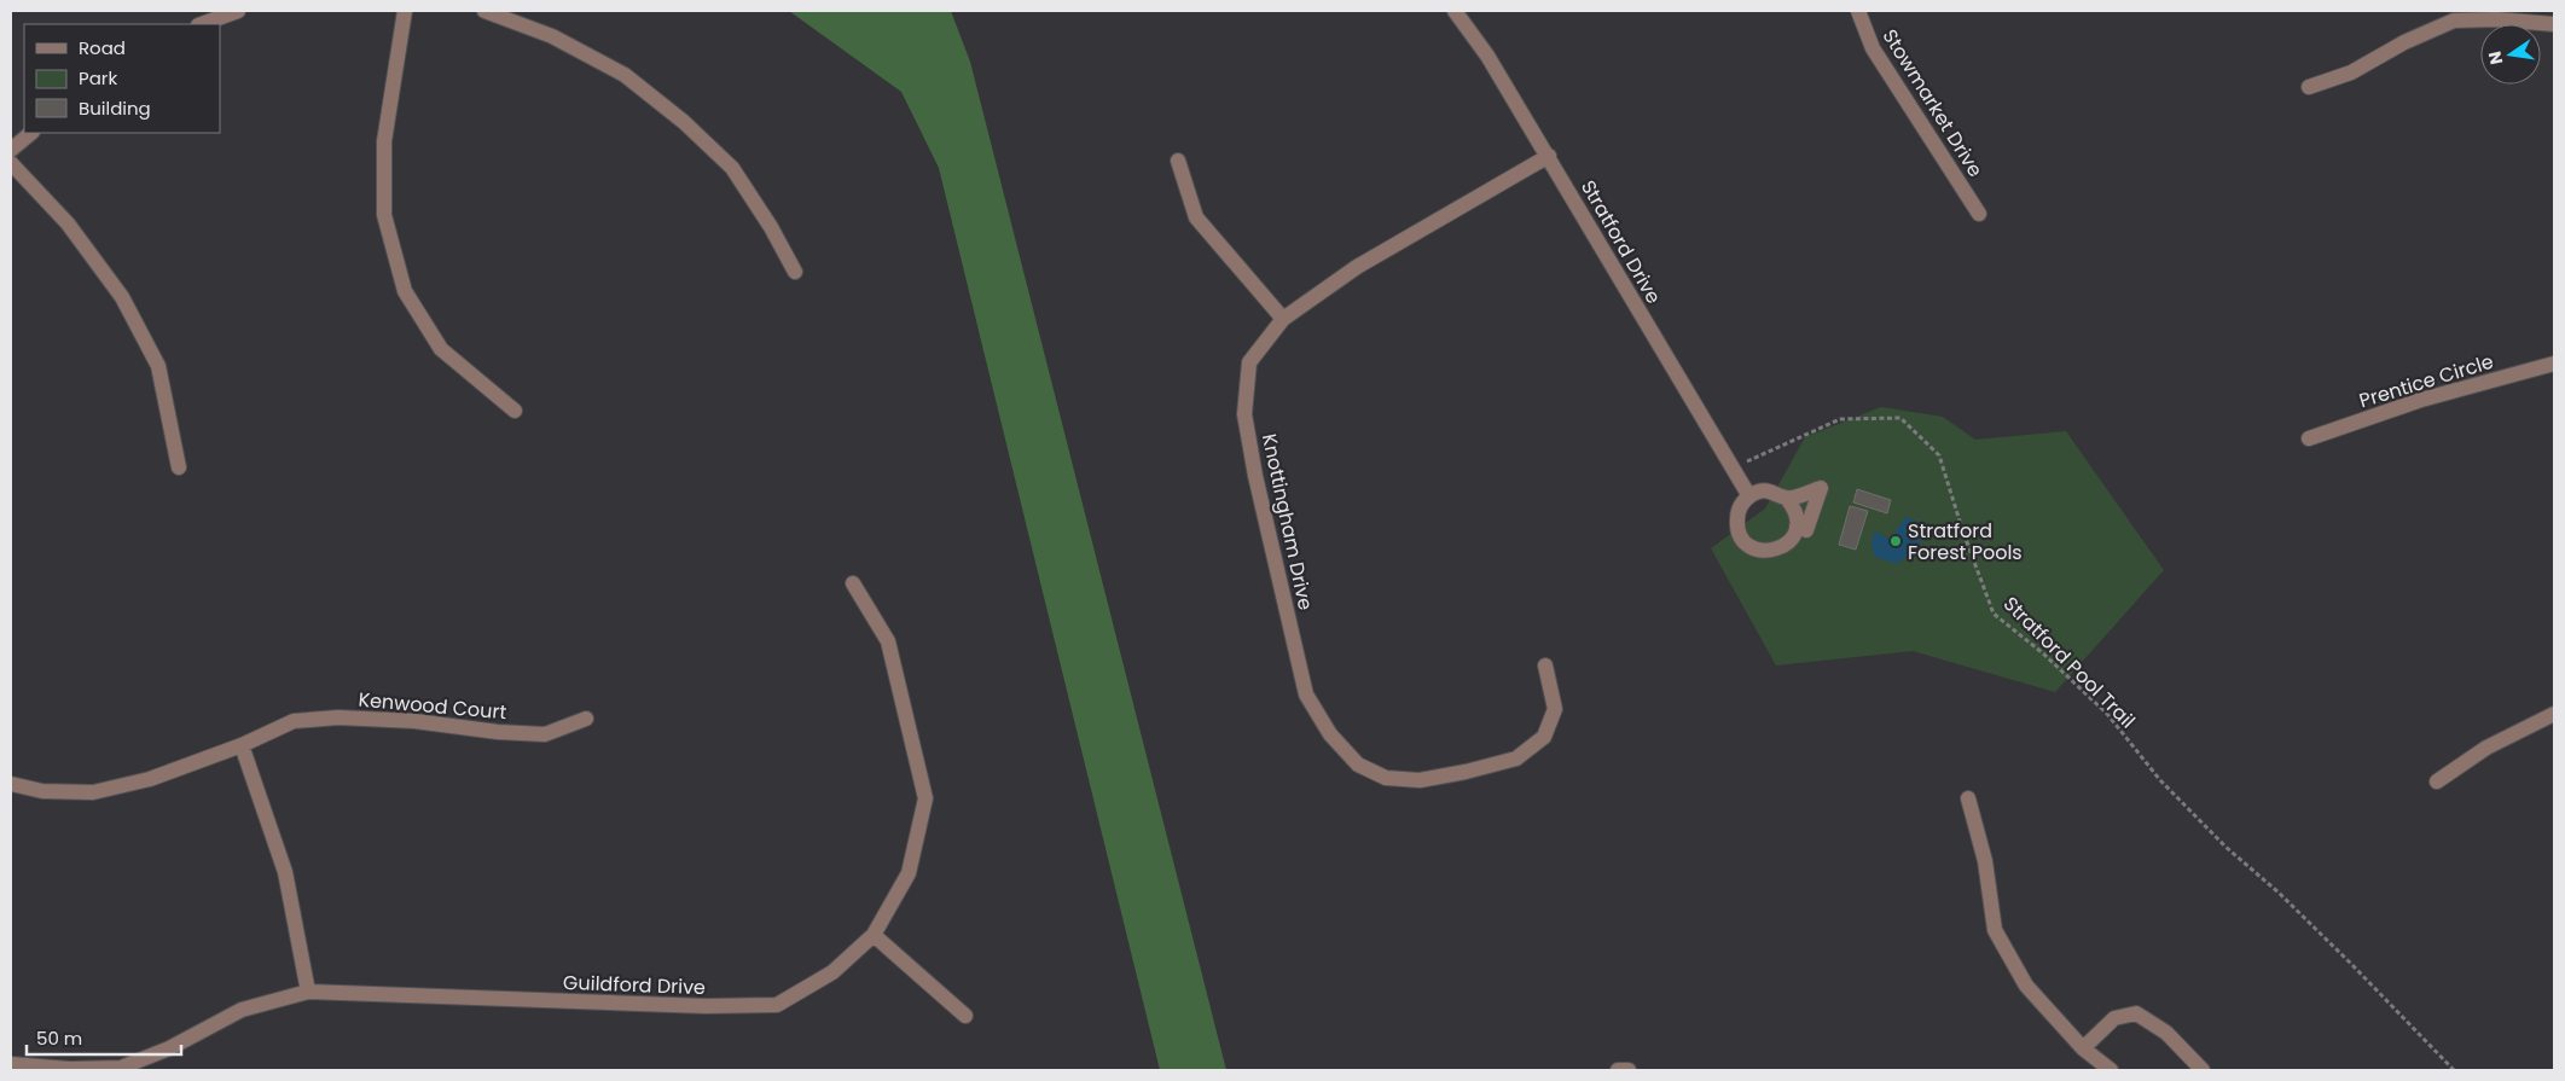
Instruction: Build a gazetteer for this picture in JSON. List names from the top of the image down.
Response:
{
  "streets": {
    "street": [
      "Stowmarket Drive",
      "Stratford Drive",
      "Prentice Circle",
      "Knottingham Drive",
      "Kenwood Court",
      "Guildford Drive"
    ],
    "path": ["Stratford Pool Trail"]
  },
  "crossings": [
    ["Stratford Drive", "Knottingham Drive"],
    ["Stratford Drive", "Stratford Pool Trail"]
  ],
  "places": ["Stratford Forest Pools"],
  "legend": ["Road", "Park", "Building"],
  "scale_bar": "50 m",
  "north": "left"
}
